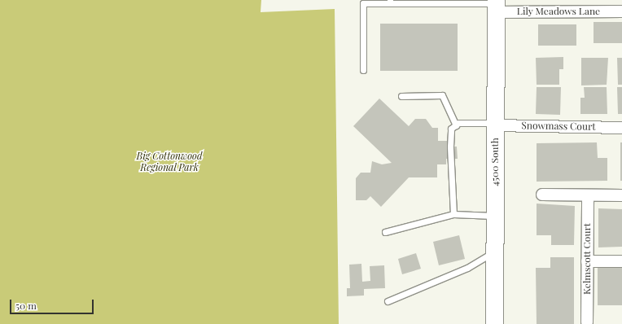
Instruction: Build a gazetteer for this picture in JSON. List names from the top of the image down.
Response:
{
  "streets": {
    "main road": ["4500 South"],
    "street": ["Lily Meadows Lane", "Snowmass Court", "Kelmscott Court"]
  },
  "crossings": [
    ["Lily Meadows Lane", "4500 South"],
    ["Snowmass Court", "4500 South"]
  ],
  "parks": ["Big Cottonwood Regional Park"],
  "scale_bar": "50 m"
}
